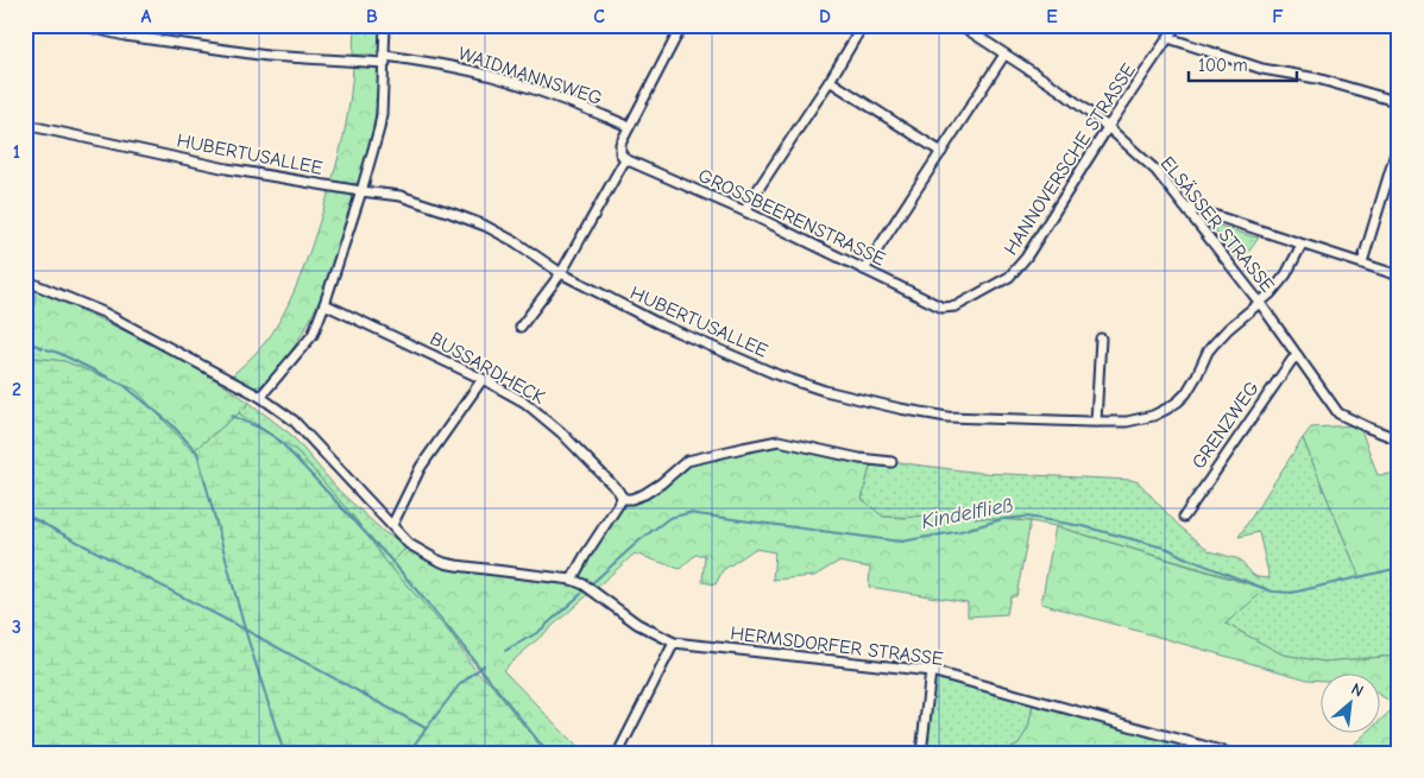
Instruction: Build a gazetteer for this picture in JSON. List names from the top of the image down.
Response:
{
  "streets": {
    "street": [
      "WAIDMANNSWEG",
      "HUBERTUSALLEE",
      "HANNOVERSCHE STRASSE",
      "GROSSBEERENSTRASSE",
      "ELSÄSSER STRASSE",
      "BUSSARDHECK",
      "GRENZWEG",
      "HERMSDORFER STRASSE"
    ]
  },
  "crossings": [
    ["HUBERTUSALLEE", "ELSÄSSER STRASSE"],
    ["HANNOVERSCHE STRASSE", "GROSSBEERENSTRASSE"],
    ["HANNOVERSCHE STRASSE", "ELSÄSSER STRASSE"],
    ["ELSÄSSER STRASSE", "GRENZWEG"]
  ],
  "water": ["Kindelfließ"],
  "scale_bar": "100 m",
  "north": "top right",
  "grid": {
    "columns": [
      "A",
      "B",
      "C",
      "D",
      "E",
      "F"
    ],
    "rows": ["1", "2", "3"]
  }
}
